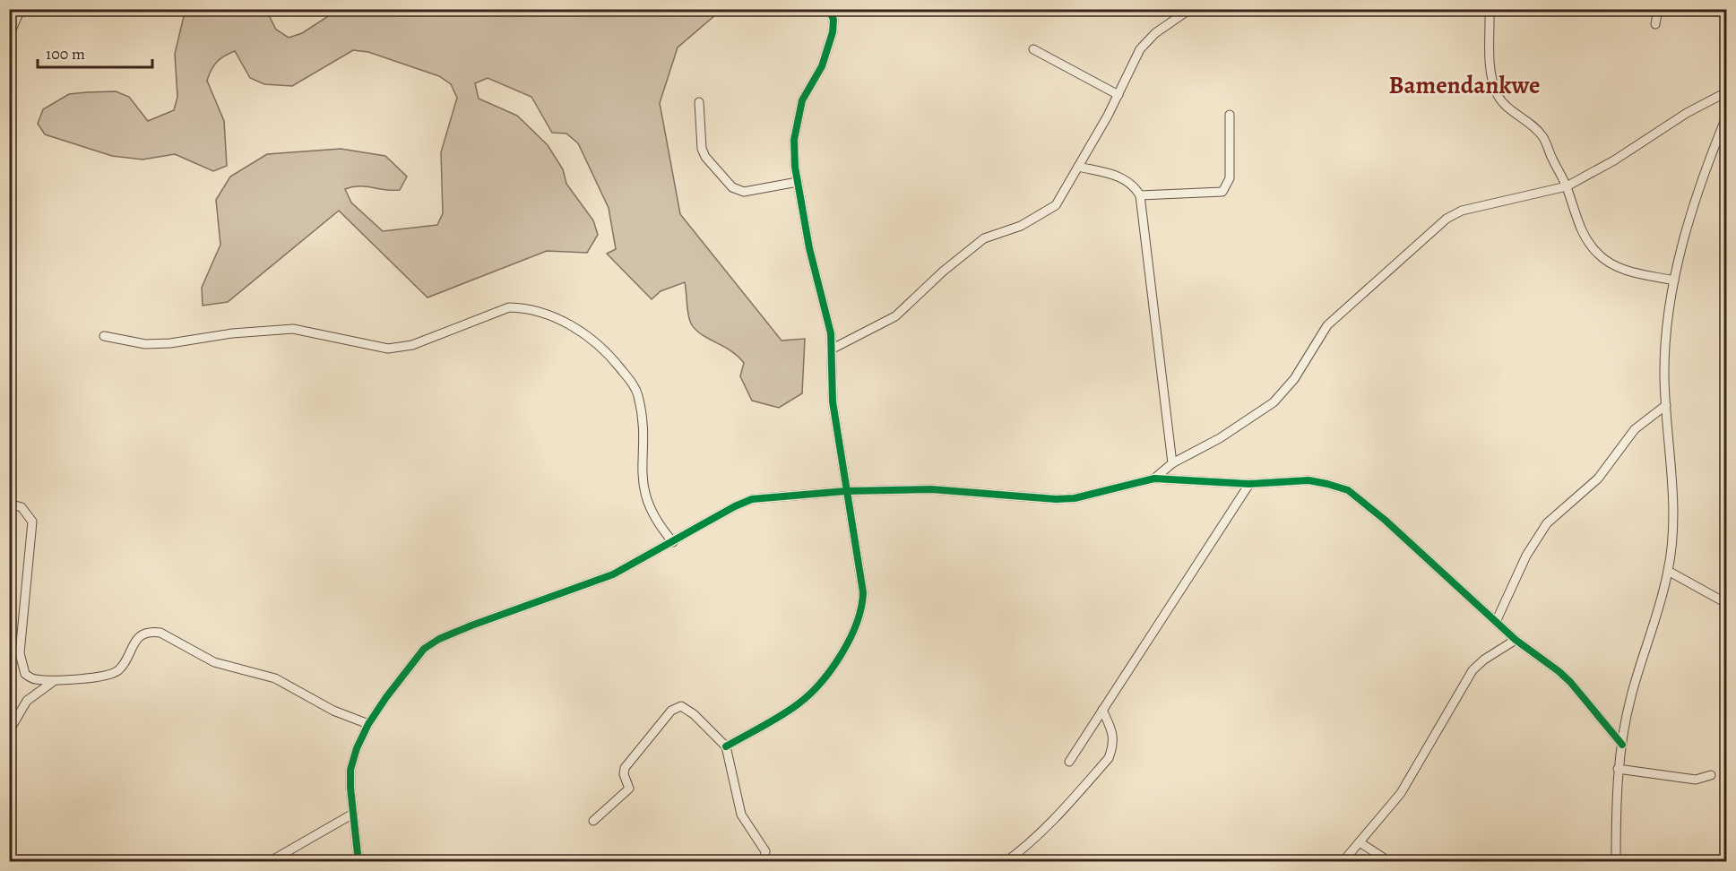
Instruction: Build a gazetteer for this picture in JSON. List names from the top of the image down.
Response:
{
  "districts": ["Bamendankwe"],
  "scale_bar": "100 m"
}
